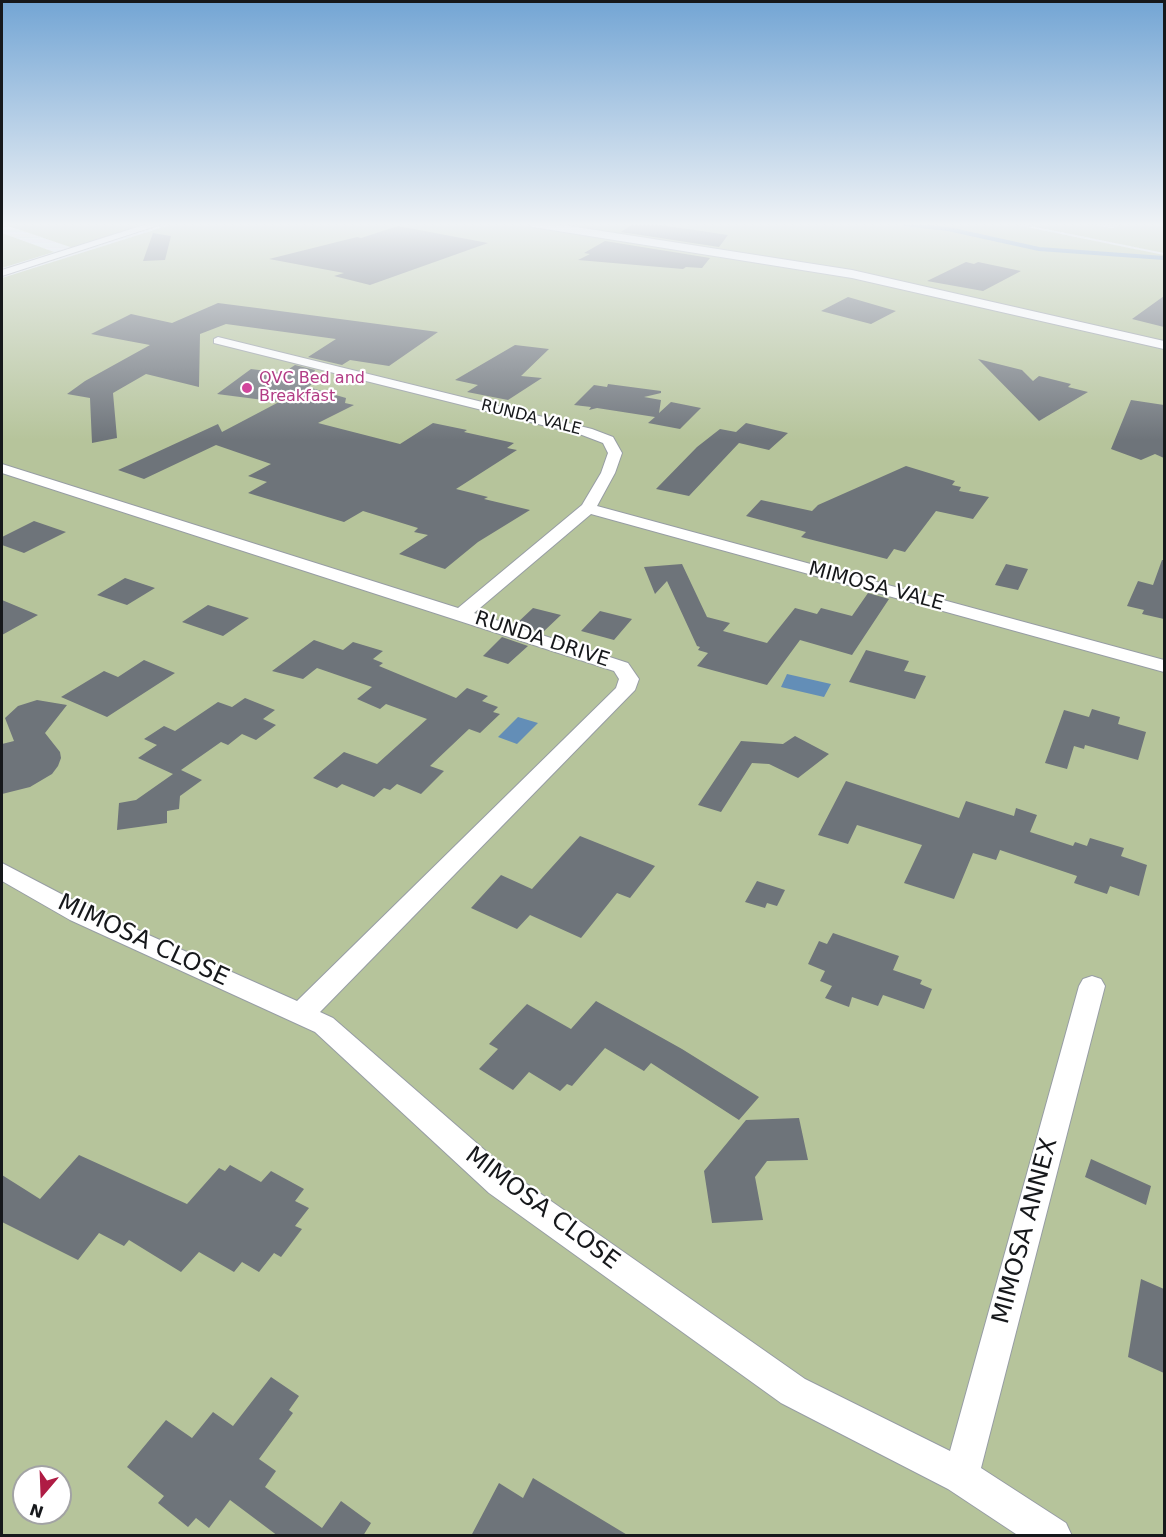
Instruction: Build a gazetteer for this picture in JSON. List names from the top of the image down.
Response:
{
  "streets": {
    "street": [
      "RUNDA VALE",
      "MIMOSA VALE",
      "RUNDA DRIVE",
      "MIMOSA CLOSE",
      "MIMOSA ANNEX"
    ]
  },
  "crossings": [
    ["RUNDA VALE", "MIMOSA VALE"],
    ["RUNDA VALE", "RUNDA DRIVE"],
    ["RUNDA DRIVE", "MIMOSA CLOSE"],
    ["MIMOSA CLOSE", "MIMOSA ANNEX"]
  ],
  "places": ["QVC Bed and Breakfast"],
  "north": "bottom"
}
